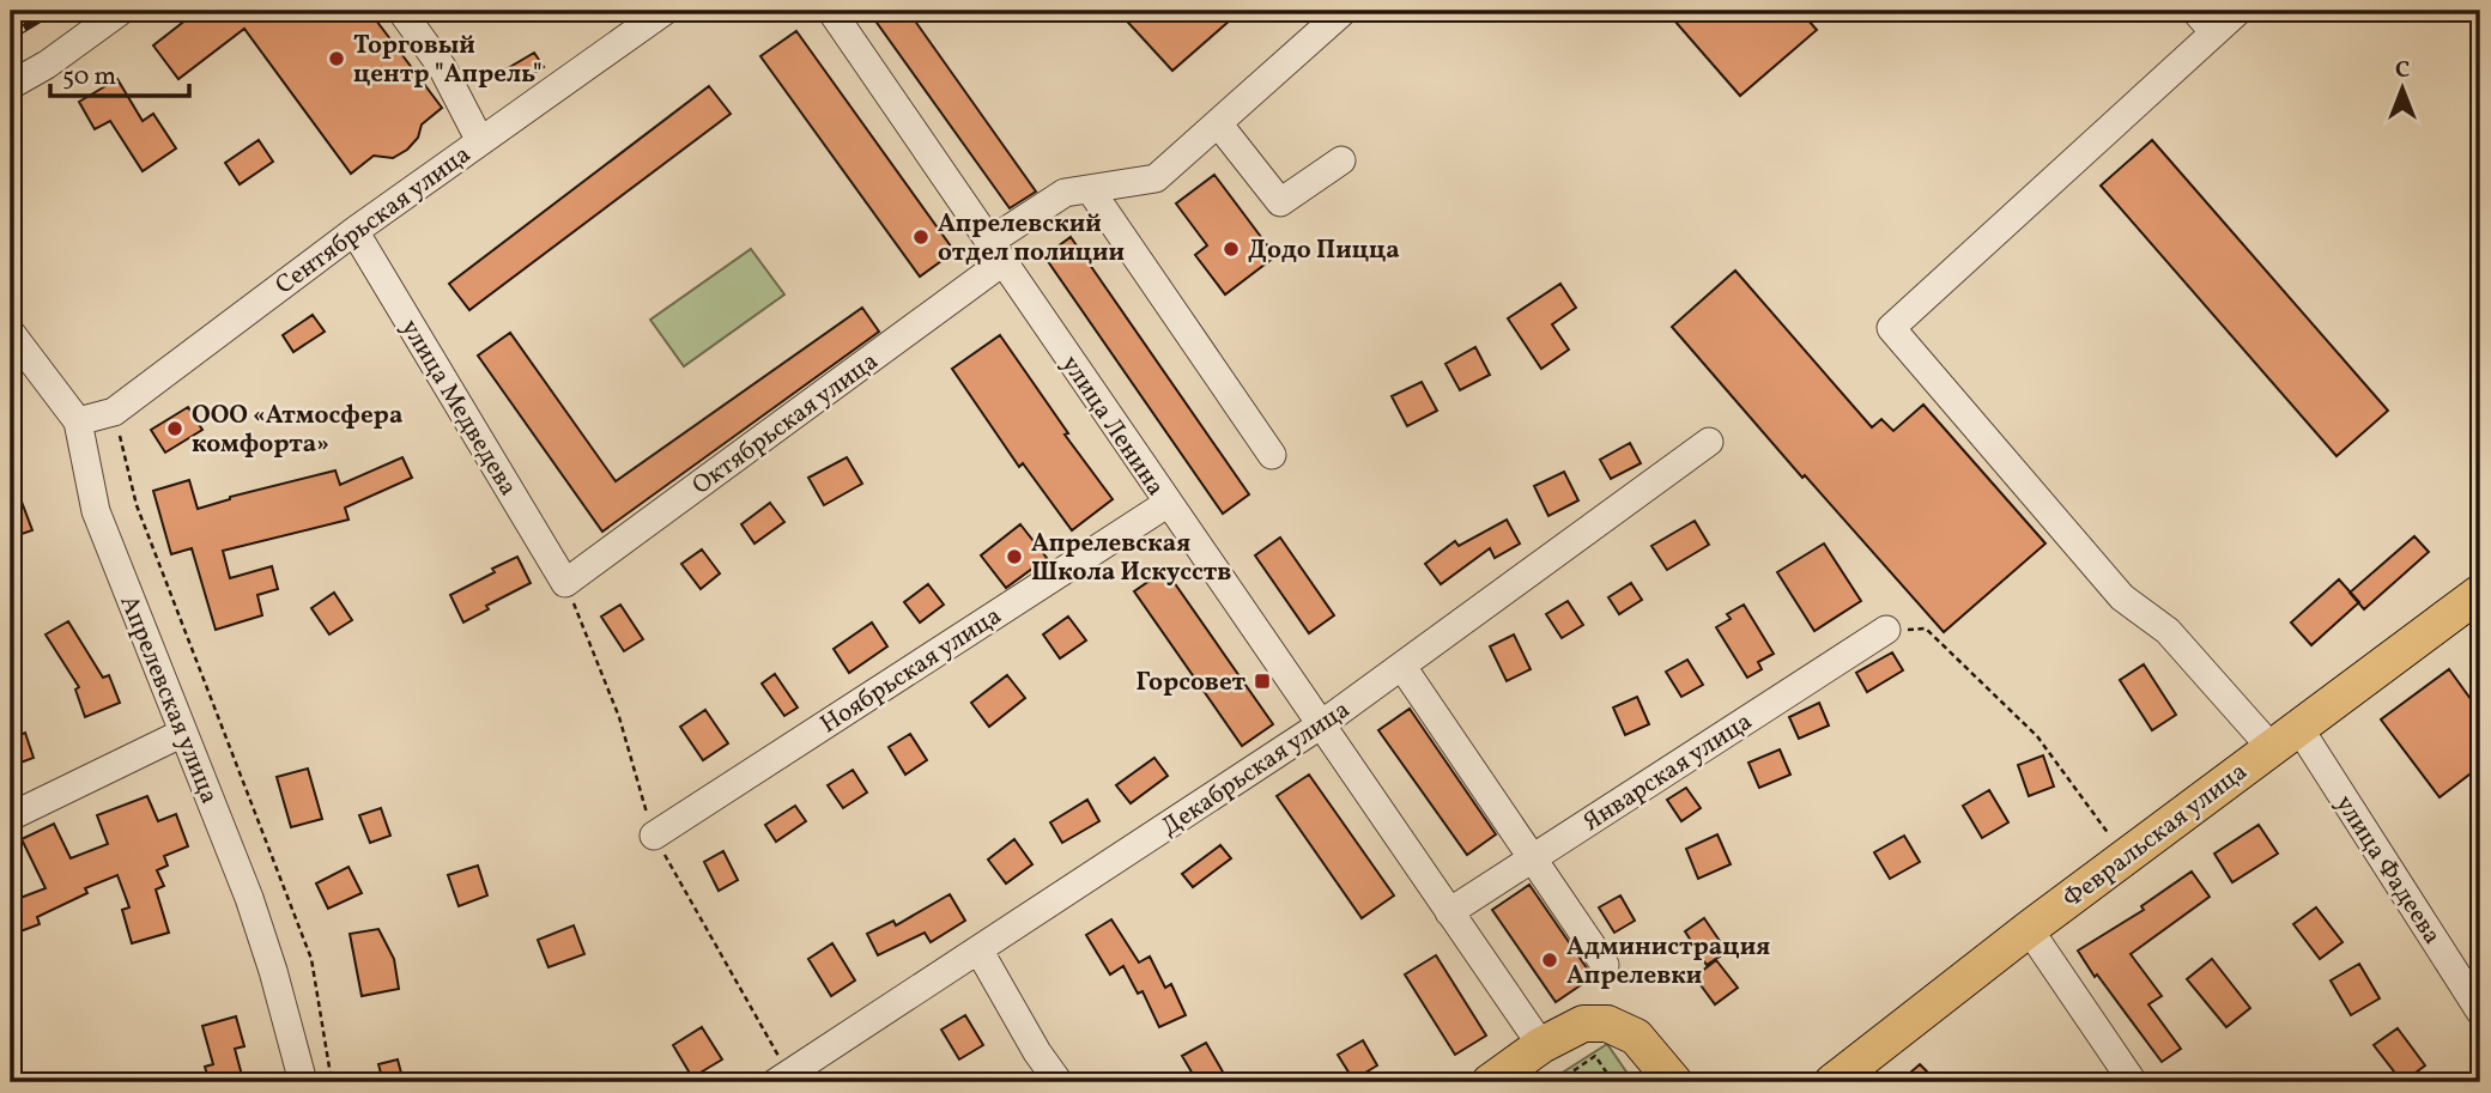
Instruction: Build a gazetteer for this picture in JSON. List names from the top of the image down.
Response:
{
  "streets": {
    "main road": ["Февральская улица"],
    "street": [
      "Сентябрьская улица",
      "улица Медведева",
      "Октябрьская улица",
      "улица Ленина",
      "Ноябрьская улица",
      "Апрелевская улица",
      "Декабрьская улица",
      "Январская улица",
      "улица Фадеева"
    ]
  },
  "crossings": [
    ["Сентябрьская улица", "улица Медведева"],
    ["Сентябрьская улица", "Апрелевская улица"],
    ["улица Медведева", "Октябрьская улица"],
    ["Октябрьская улица", "улица Ленина"],
    ["улица Ленина", "Ноябрьская улица"],
    ["улица Ленина", "Декабрьская улица"],
    ["улица Ленина", "Январская улица"],
    ["Февральская улица", "улица Фадеева"]
  ],
  "places": {
    "other": [
      "Торговый центр \"Апрель\"",
      "Апрелевский отдел полиции",
      "Додо Пицца",
      "ООО «Атмосфера комфорта»",
      "Апрелевская Школа Искусств",
      "Администрация Апрелевки"
    ],
    "transit": ["Горсовет"]
  },
  "scale_bar": "50 m",
  "north": "top"
}
